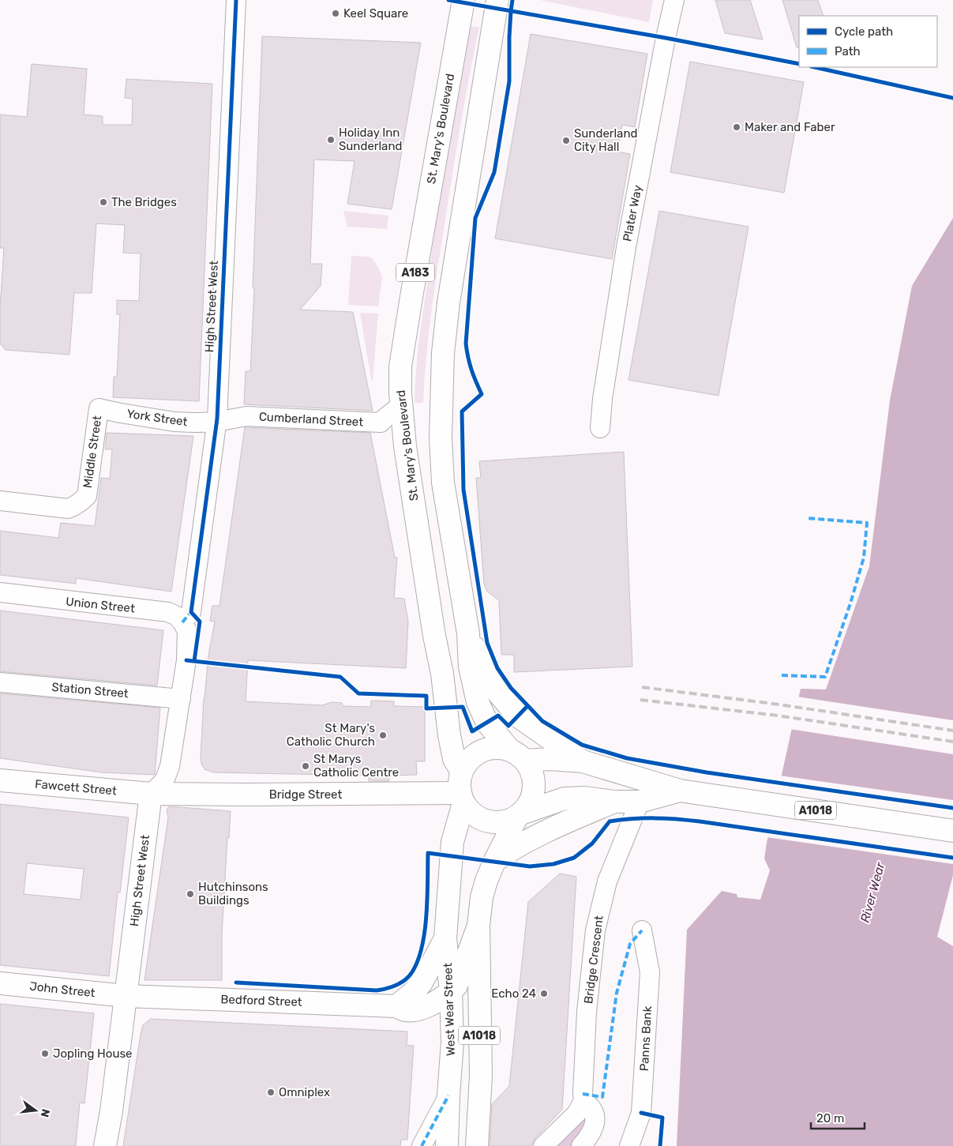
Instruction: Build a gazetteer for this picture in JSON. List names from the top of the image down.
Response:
{
  "streets": {
    "main road": [
      "St. Mary's Boulevard",
      "A183",
      "High Street West",
      "Fawcett Street",
      "Bridge Street",
      "A1018",
      "John Street",
      "Bedford Street",
      "West Wear Street"
    ],
    "street": [
      "Plater Way",
      "York Street",
      "Cumberland Street",
      "Middle Street",
      "Union Street",
      "Station Street",
      "Bridge Crescent",
      "Panns Bank"
    ]
  },
  "crossings": [
    ["St. Mary's Boulevard", "Cumberland Street"],
    ["St. Mary's Boulevard", "Bridge Street"],
    ["St. Mary's Boulevard", "A1018"],
    ["St. Mary's Boulevard", "West Wear Street"],
    ["High Street West", "York Street"],
    ["High Street West", "Cumberland Street"],
    ["High Street West", "Union Street"],
    ["High Street West", "Station Street"],
    ["High Street West", "Fawcett Street"],
    ["High Street West", "Bridge Street"],
    ["High Street West", "John Street"],
    ["High Street West", "Bedford Street"],
    ["York Street", "Cumberland Street"],
    ["York Street", "Middle Street"],
    ["Fawcett Street", "Bridge Street"],
    ["Bridge Street", "A1018"],
    ["Bridge Street", "West Wear Street"],
    ["A1018", "Bridge Crescent"],
    ["A1018", "Bedford Street"],
    ["A1018", "West Wear Street"],
    ["John Street", "Bedford Street"],
    ["Bedford Street", "West Wear Street"]
  ],
  "water": ["River Wear"],
  "places": [
    "Keel Square",
    "Maker and Faber",
    "Holiday Inn Sunderland",
    "Sunderland City Hall",
    "The Bridges",
    "St Mary's Catholic Church",
    "St Marys Catholic Centre",
    "Hutchinsons Buildings",
    "Echo 24",
    "Jopling House",
    "Omniplex"
  ],
  "legend": ["Cycle path", "Path"],
  "scale_bar": "20 m",
  "north": "right"
}
